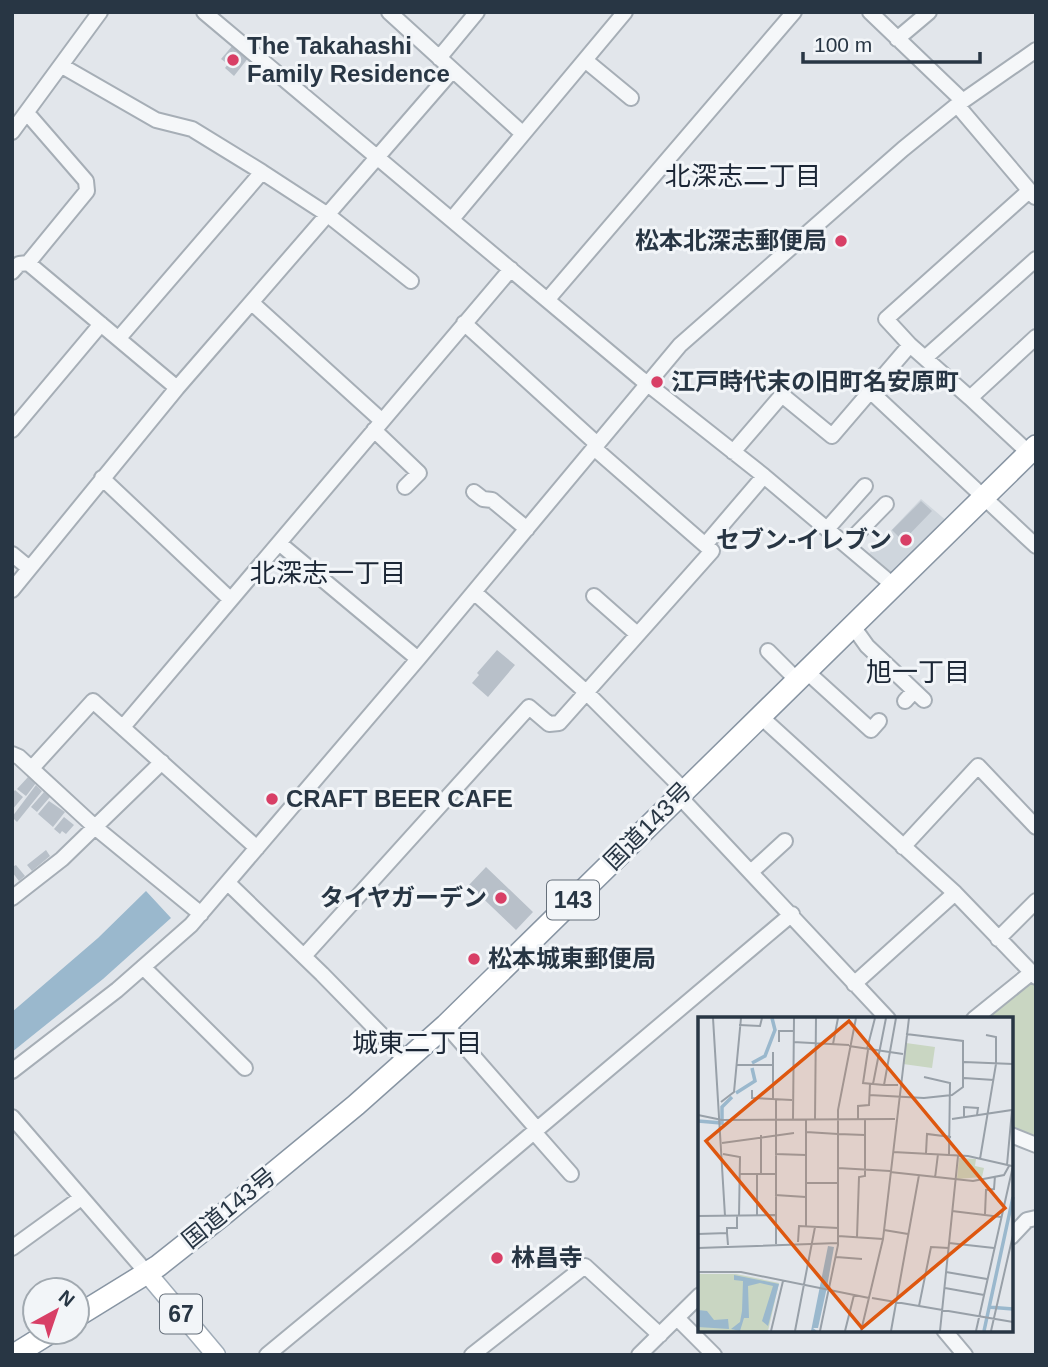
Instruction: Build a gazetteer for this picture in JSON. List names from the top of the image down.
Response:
{
  "streets": {
    "highway": ["国道143号", "143"],
    "main road": ["67"]
  },
  "crossings": [
    ["国道143号", "67"]
  ],
  "districts": [
    "北深志二丁目",
    "北深志一丁目",
    "旭一丁目",
    "城東二丁目"
  ],
  "places": [
    "The Takahashi Family Residence",
    "松本北深志郵便局",
    "江戸時代末の旧町名安原町",
    "セブン-イレブン",
    "CRAFT BEER CAFE",
    "タイヤガーデン",
    "松本城東郵便局",
    "林昌寺"
  ],
  "scale_bar": "100 m",
  "north": "top right"
}
